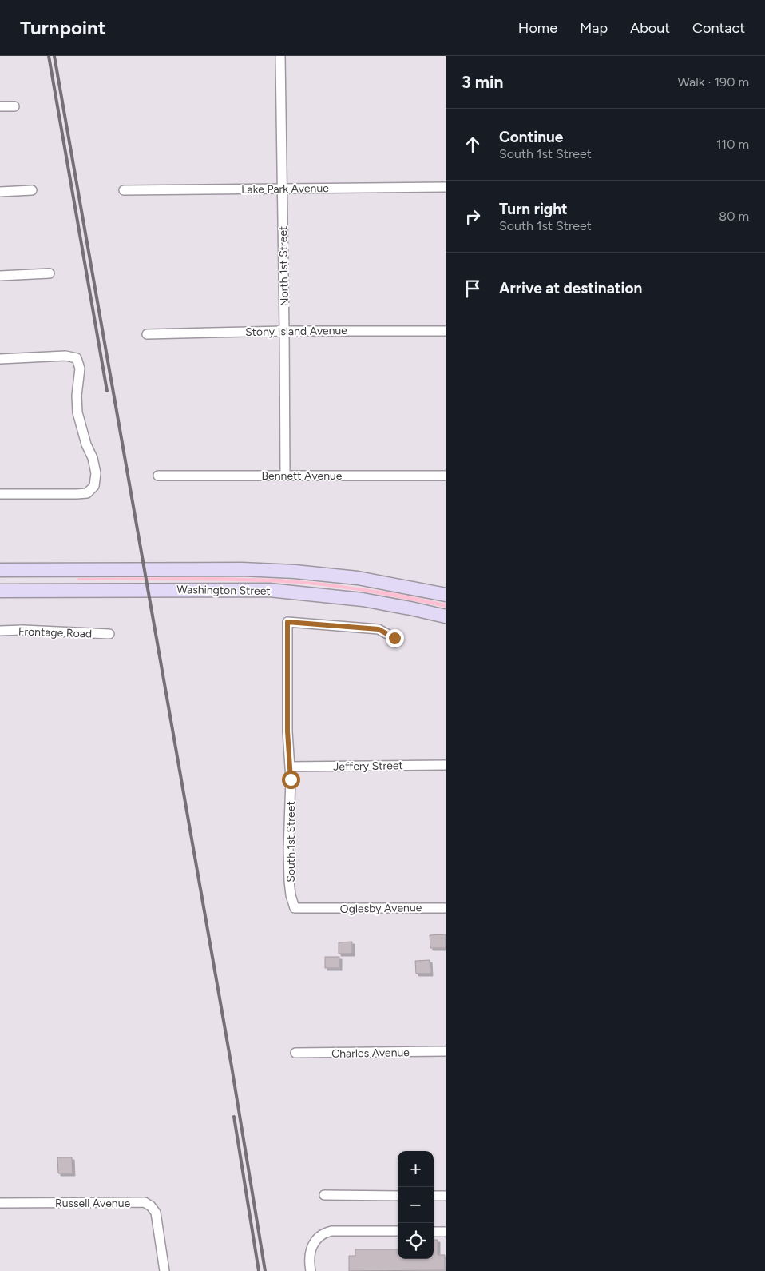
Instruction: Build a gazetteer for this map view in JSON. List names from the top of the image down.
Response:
{
  "streets": {
    "main road": ["Washington Street"],
    "street": [
      "Lake Park Avenue",
      "North 1st Street",
      "Stony Island Avenue",
      "Bennett Avenue",
      "Frontage Road",
      "Jeffery Street",
      "South 1st Street",
      "Oglesby Avenue",
      "Charles Avenue",
      "Russell Avenue"
    ]
  },
  "crossings": [
    ["Lake Park Avenue", "North 1st Street"],
    ["North 1st Street", "Stony Island Avenue"],
    ["North 1st Street", "Bennett Avenue"],
    ["Jeffery Street", "South 1st Street"],
    ["South 1st Street", "Oglesby Avenue"]
  ],
  "page": {
    "header": "Turnpoint",
    "nav": [
      "Home",
      "Map",
      "About",
      "Contact"
    ],
    "heading": ["3 min", "Walk · 190 m"],
    "list": [
      ["Continue", "South 1st Street", "110 m"],
      ["Turn right", "South 1st Street", "80 m"],
      "Arrive at destination"
    ],
    "map_buttons": ["+", "−"]
  }
}
